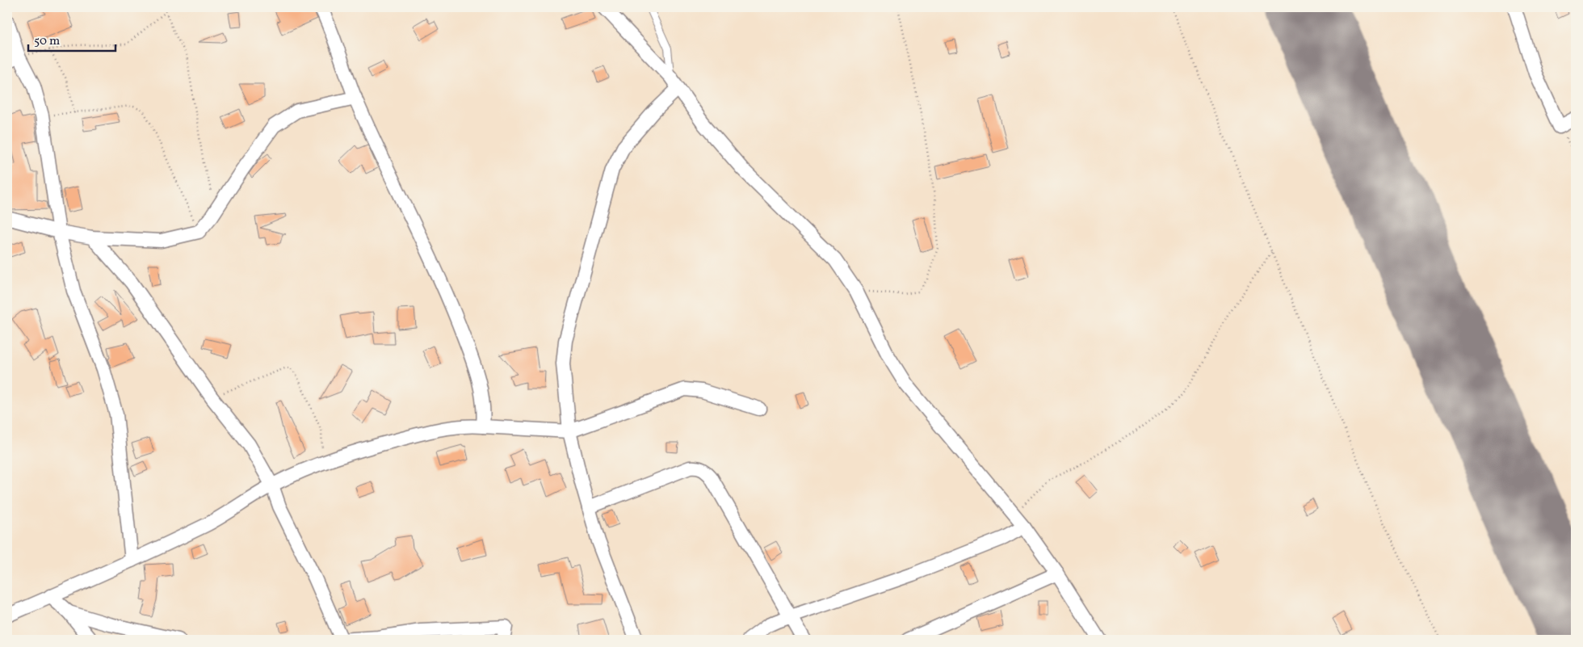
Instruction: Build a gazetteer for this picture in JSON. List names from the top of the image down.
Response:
{
  "scale_bar": "50 m"
}
